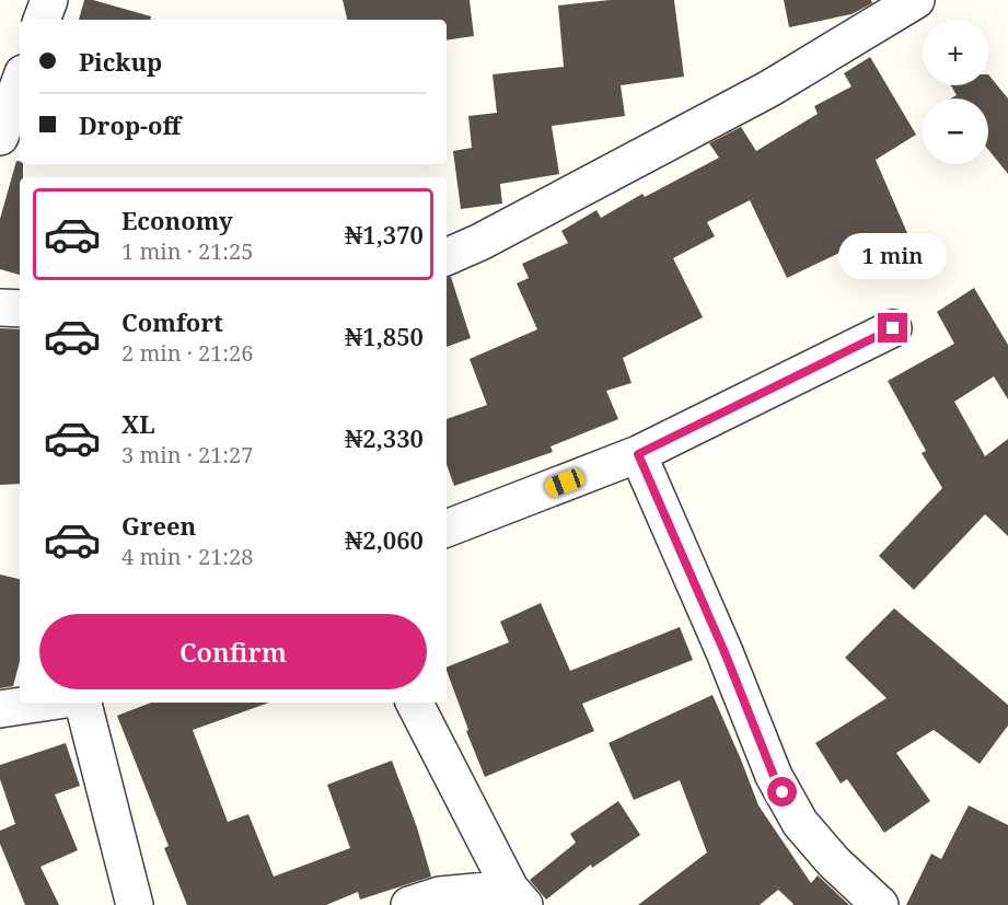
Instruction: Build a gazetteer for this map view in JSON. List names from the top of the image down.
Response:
{
  "page": {
    "map_buttons": ["+", "−"],
    "banner": ["Pickup", "Drop-off"],
    "list": [
      {
        "name": "Economy",
        "note": "1 min · 21:25",
        "value": "₦1,370"
      },
      {
        "name": "Comfort",
        "note": "2 min · 21:26",
        "value": "₦1,850"
      },
      {
        "name": "XL",
        "note": "3 min · 21:27",
        "value": "₦2,330"
      },
      {
        "name": "Green",
        "note": "4 min · 21:28",
        "value": "₦2,060"
      }
    ],
    "bubble": "1 min",
    "buttons": "Confirm"
  }
}
